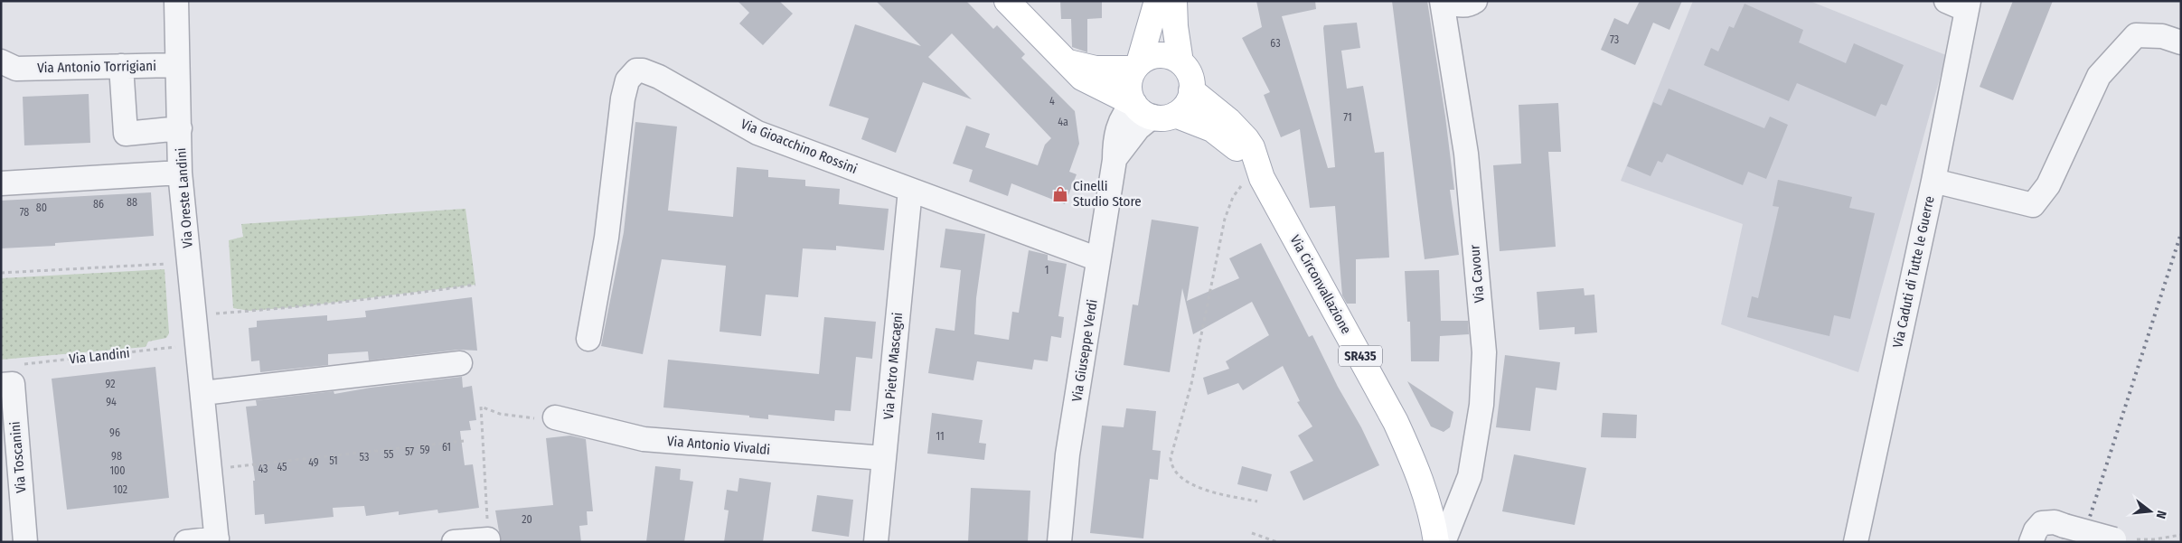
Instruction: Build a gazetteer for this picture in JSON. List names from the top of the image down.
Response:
{
  "streets": {
    "main road": ["Via Circonvallazione", "SR435"],
    "street": [
      "Via Antonio Torrigiani",
      "Via Gioacchino Rossini",
      "Via Oreste Landini",
      "Via Caduti di Tutte le Guerre",
      "Via Cavour",
      "Via Giuseppe Verdi",
      "Via Pietro Mascagni",
      "Via Antonio Vivaldi",
      "Via Toscanini"
    ],
    "path": ["Via Landini"]
  },
  "crossings": [
    ["Via Antonio Torrigiani", "Via Oreste Landini"],
    ["Via Gioacchino Rossini", "Via Giuseppe Verdi"],
    ["Via Gioacchino Rossini", "Via Pietro Mascagni"],
    ["Via Oreste Landini", "Via Landini"],
    ["Via Circonvallazione", "Via Giuseppe Verdi"],
    ["Via Pietro Mascagni", "Via Antonio Vivaldi"]
  ],
  "places": {
    "shop": ["Cinelli Studio Store"]
  },
  "house_numbers": [
    "73",
    "63",
    "4",
    "71",
    "4a",
    "88",
    "86",
    "80",
    "78",
    "1",
    "92",
    "94",
    "96",
    "11",
    "61",
    "59",
    "57",
    "55",
    "98",
    "53",
    "51",
    "49",
    "45",
    "43",
    "100",
    "102",
    "20"
  ],
  "north": "right"
}
